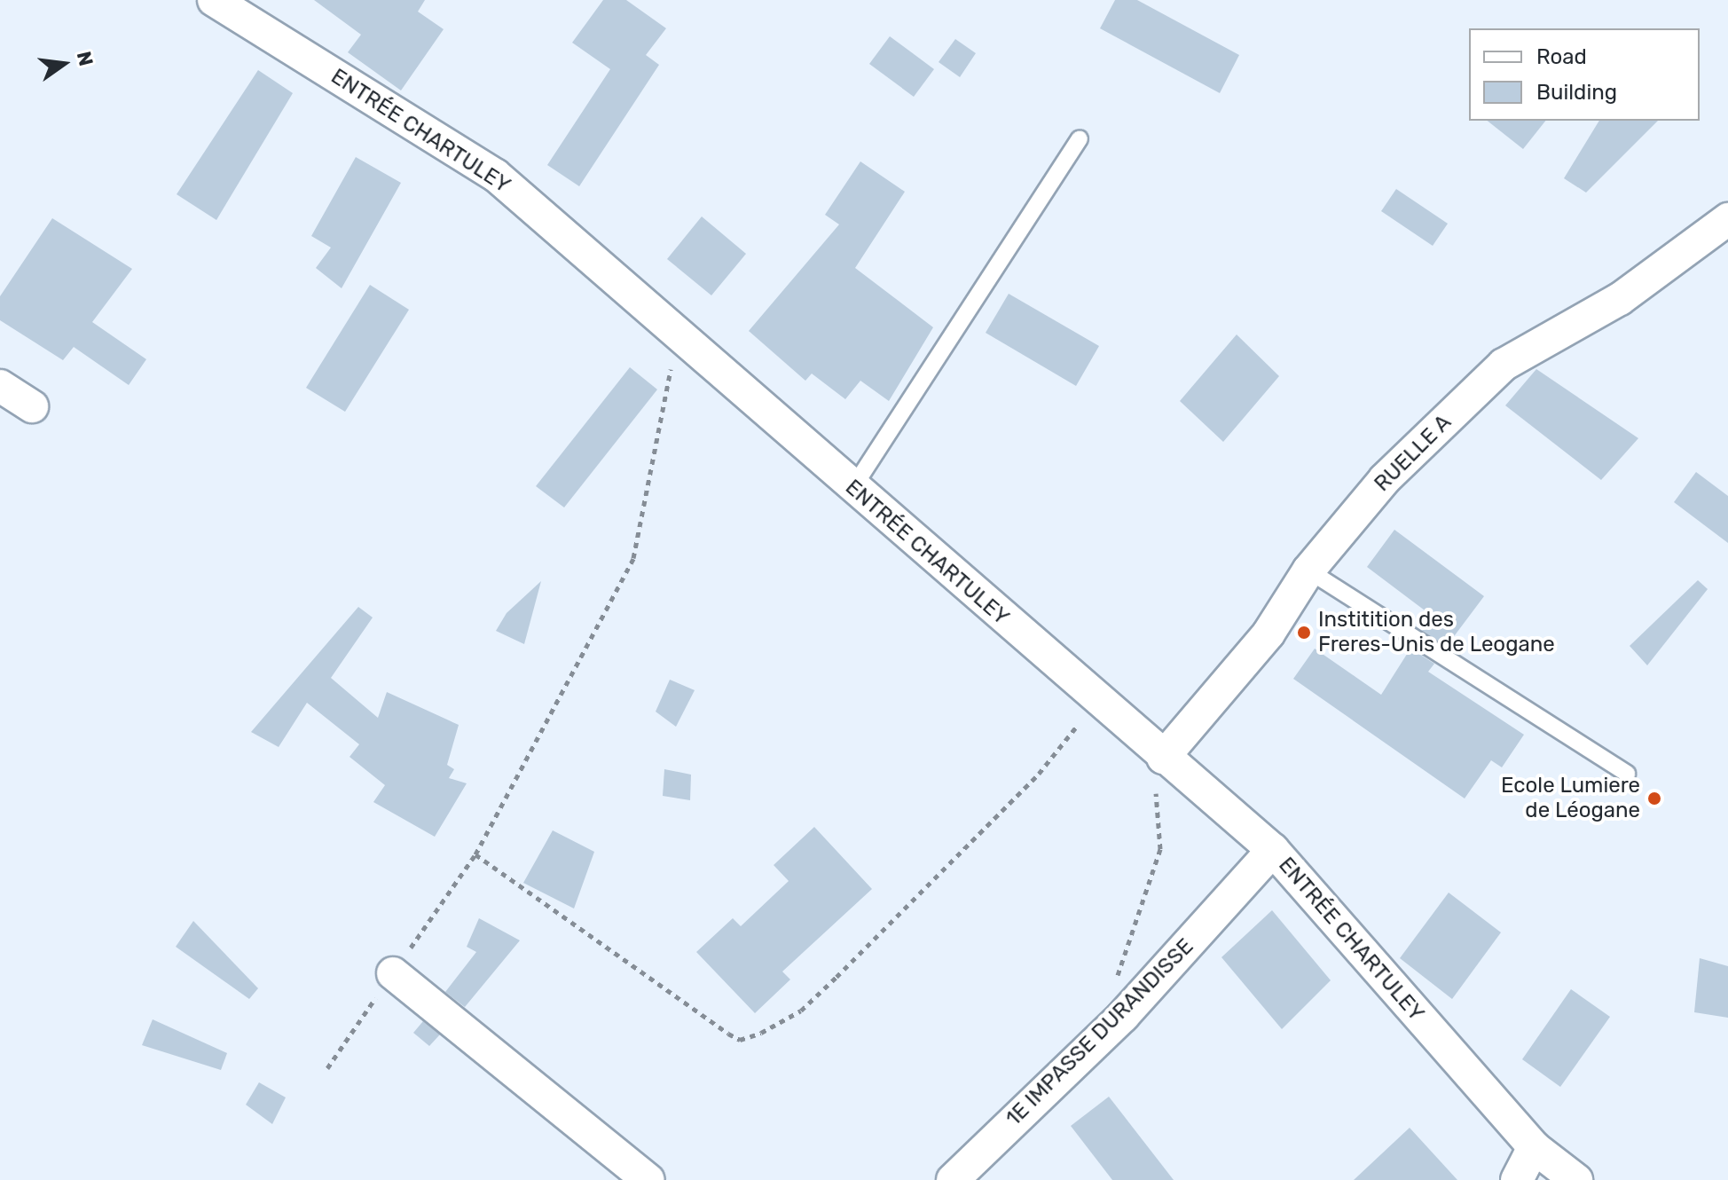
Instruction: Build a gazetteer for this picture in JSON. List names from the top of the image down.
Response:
{
  "streets": {
    "street": ["ENTRÉE CHARTULEY", "RUELLE A", "1E IMPASSE DURANDISSE"]
  },
  "crossings": [
    ["ENTRÉE CHARTULEY", "RUELLE A"],
    ["ENTRÉE CHARTULEY", "1E IMPASSE DURANDISSE"]
  ],
  "places": ["Institition des Freres-Unis de Leogane", "Ecole Lumiere de Léogane"],
  "legend": ["Road", "Building"],
  "north": "right"
}
